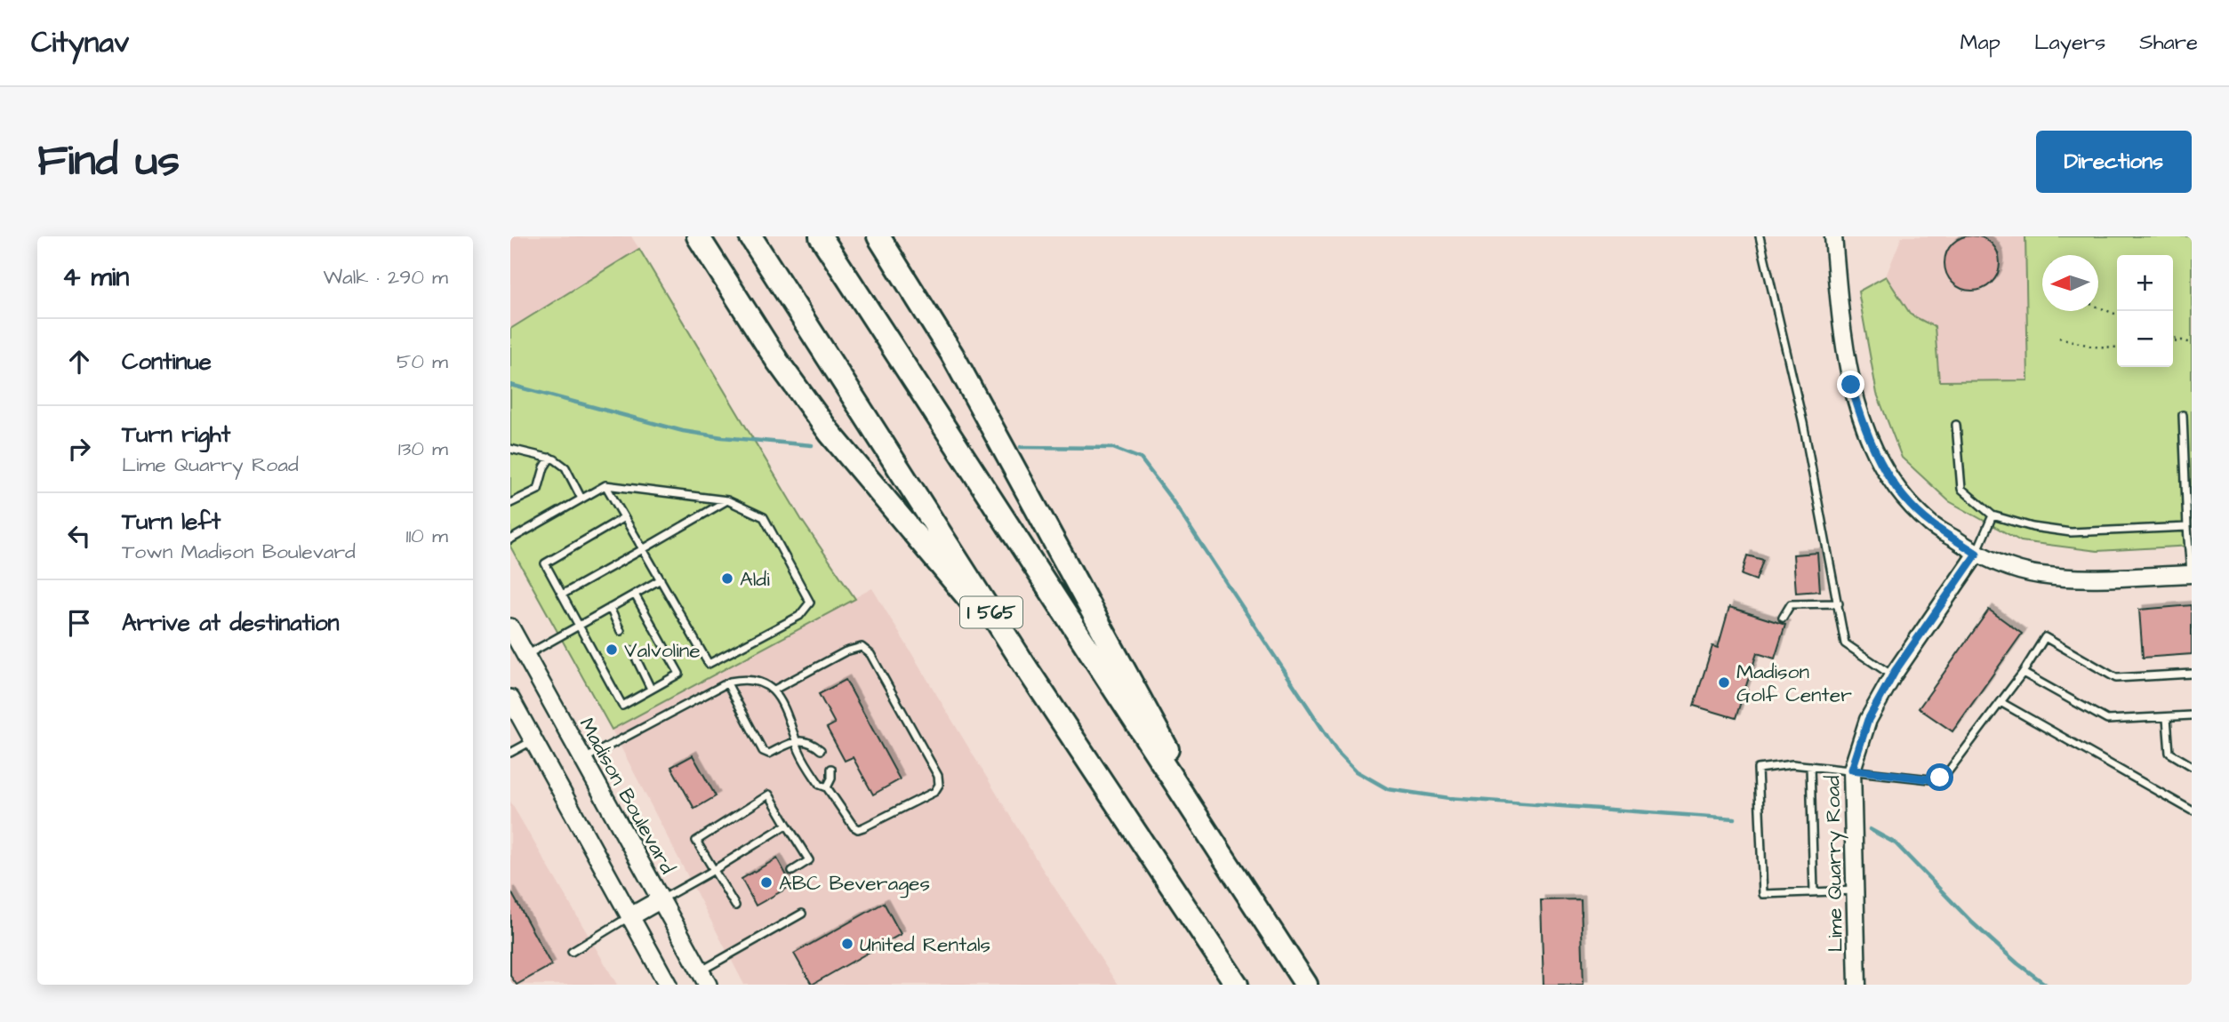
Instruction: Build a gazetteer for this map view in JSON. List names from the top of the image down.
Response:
{
  "streets": {
    "highway": ["I 565"],
    "main road": ["Madison Boulevard"],
    "street": ["Lime Quarry Road"]
  },
  "places": [
    "Aldi",
    "Valvoline",
    "Madison Golf Center",
    "ABC Beverages",
    "United Rentals"
  ],
  "north": "left",
  "page": {
    "header": "Citynav",
    "nav": ["Map", "Layers", "Share"],
    "buttons": "Directions",
    "title": "Find us",
    "heading": ["4 min", "Walk · 290 m"],
    "map_buttons": ["+", "−"],
    "list": [
      ["Continue", "50 m"],
      ["Turn right", "Lime Quarry Road", "130 m"],
      ["Turn left", "Town Madison Boulevard", "110 m"],
      "Arrive at destination"
    ]
  }
}
